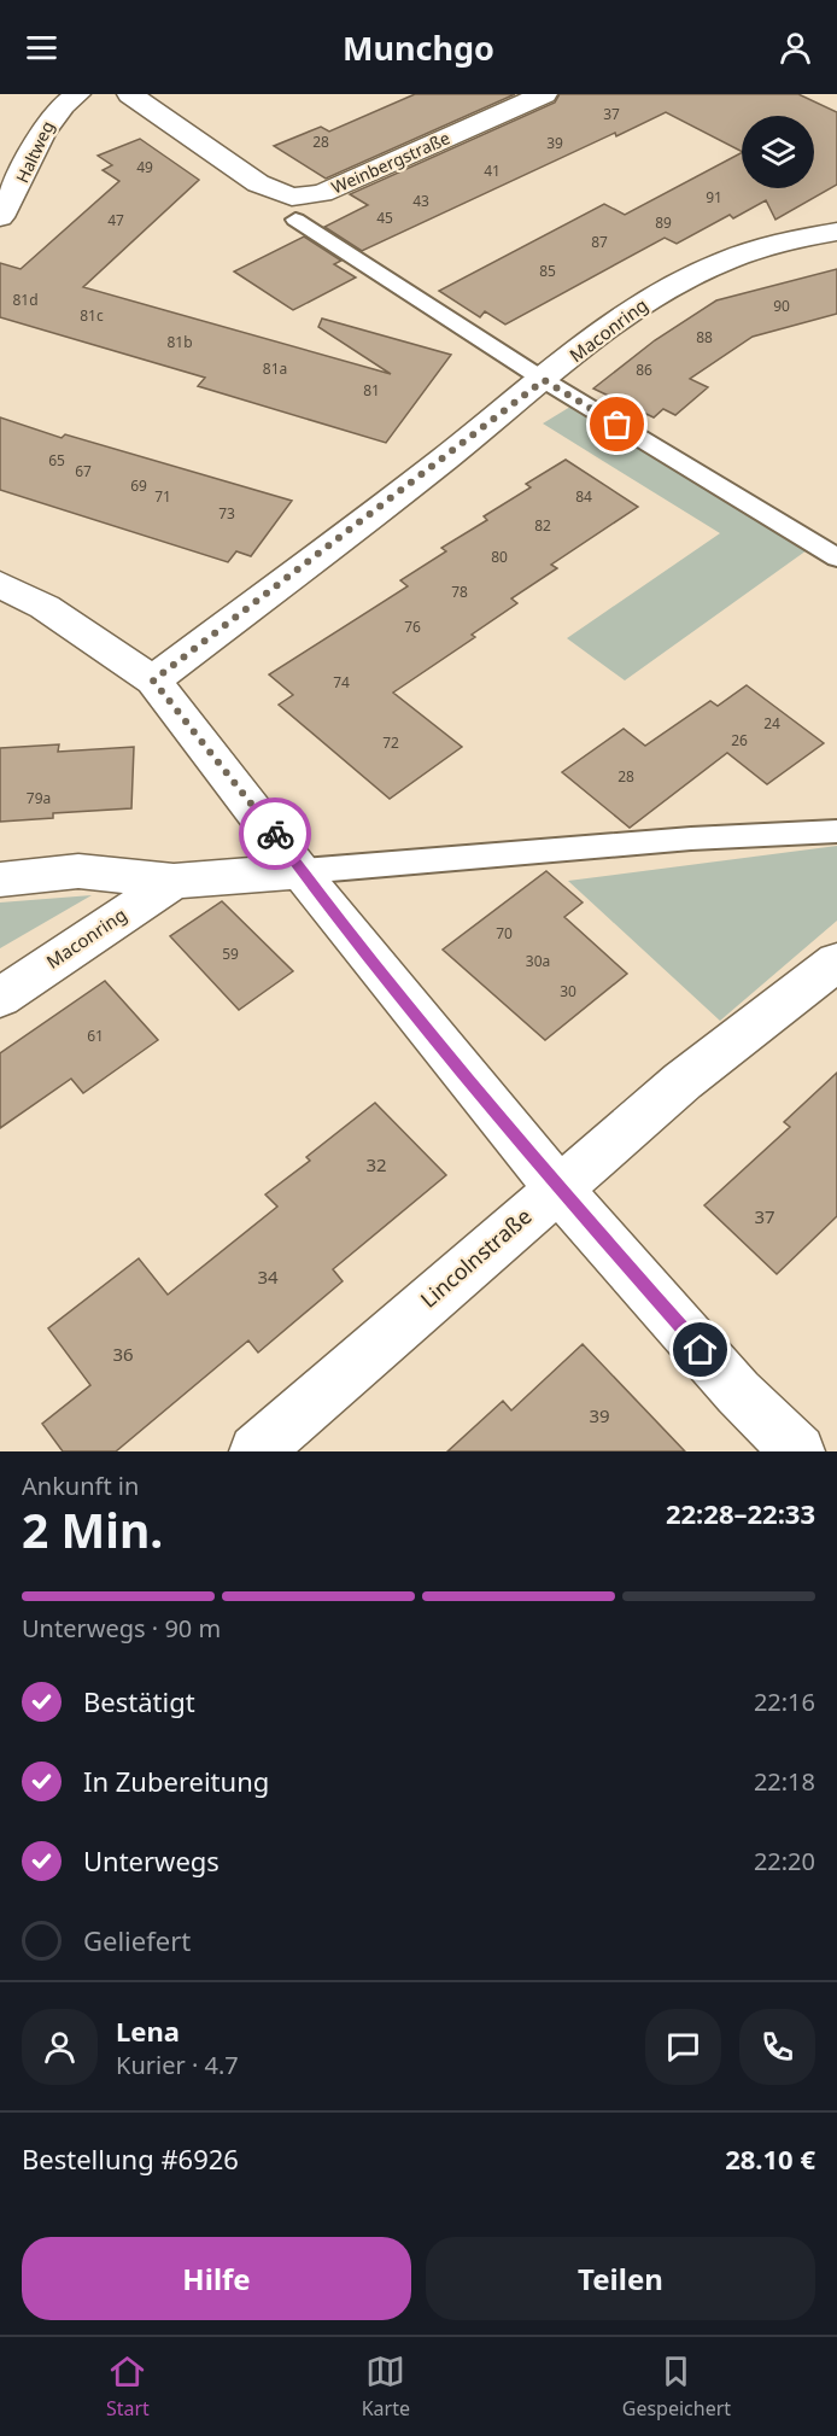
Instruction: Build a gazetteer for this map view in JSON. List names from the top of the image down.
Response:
{
  "streets": {
    "street": [
      "Haltweg",
      "Weinbergstraße",
      "Maconring",
      "Lincolnstraße"
    ]
  },
  "house_numbers": [
    "37",
    "28",
    "39",
    "49",
    "41",
    "91",
    "43",
    "45",
    "47",
    "89",
    "87",
    "85",
    "81d",
    "90",
    "81c",
    "88",
    "81b",
    "81a",
    "86",
    "81",
    "65",
    "67",
    "69",
    "71",
    "84",
    "73",
    "82",
    "80",
    "78",
    "76",
    "74",
    "24",
    "26",
    "72",
    "28",
    "79a",
    "70",
    "59",
    "30a",
    "30",
    "61",
    "32",
    "37",
    "34",
    "36",
    "39"
  ],
  "page": {
    "header": "Munchgo",
    "heading": ["2 Min.", "Ankunft in", "22:28–22:33"],
    "panel": [
      "Lena",
      "Kurier · 4.7",
      "Bestellung #6926",
      "28.10 €"
    ],
    "bar": "Unterwegs · 90 m",
    "list": [
      ["Bestätigt", "22:16"],
      ["In Zubereitung", "22:18"],
      ["Unterwegs", "22:20"],
      "Geliefert"
    ],
    "buttons": ["Hilfe", "Teilen"],
    "tabs": ["Start", "Karte", "Gespeichert"]
  }
}
